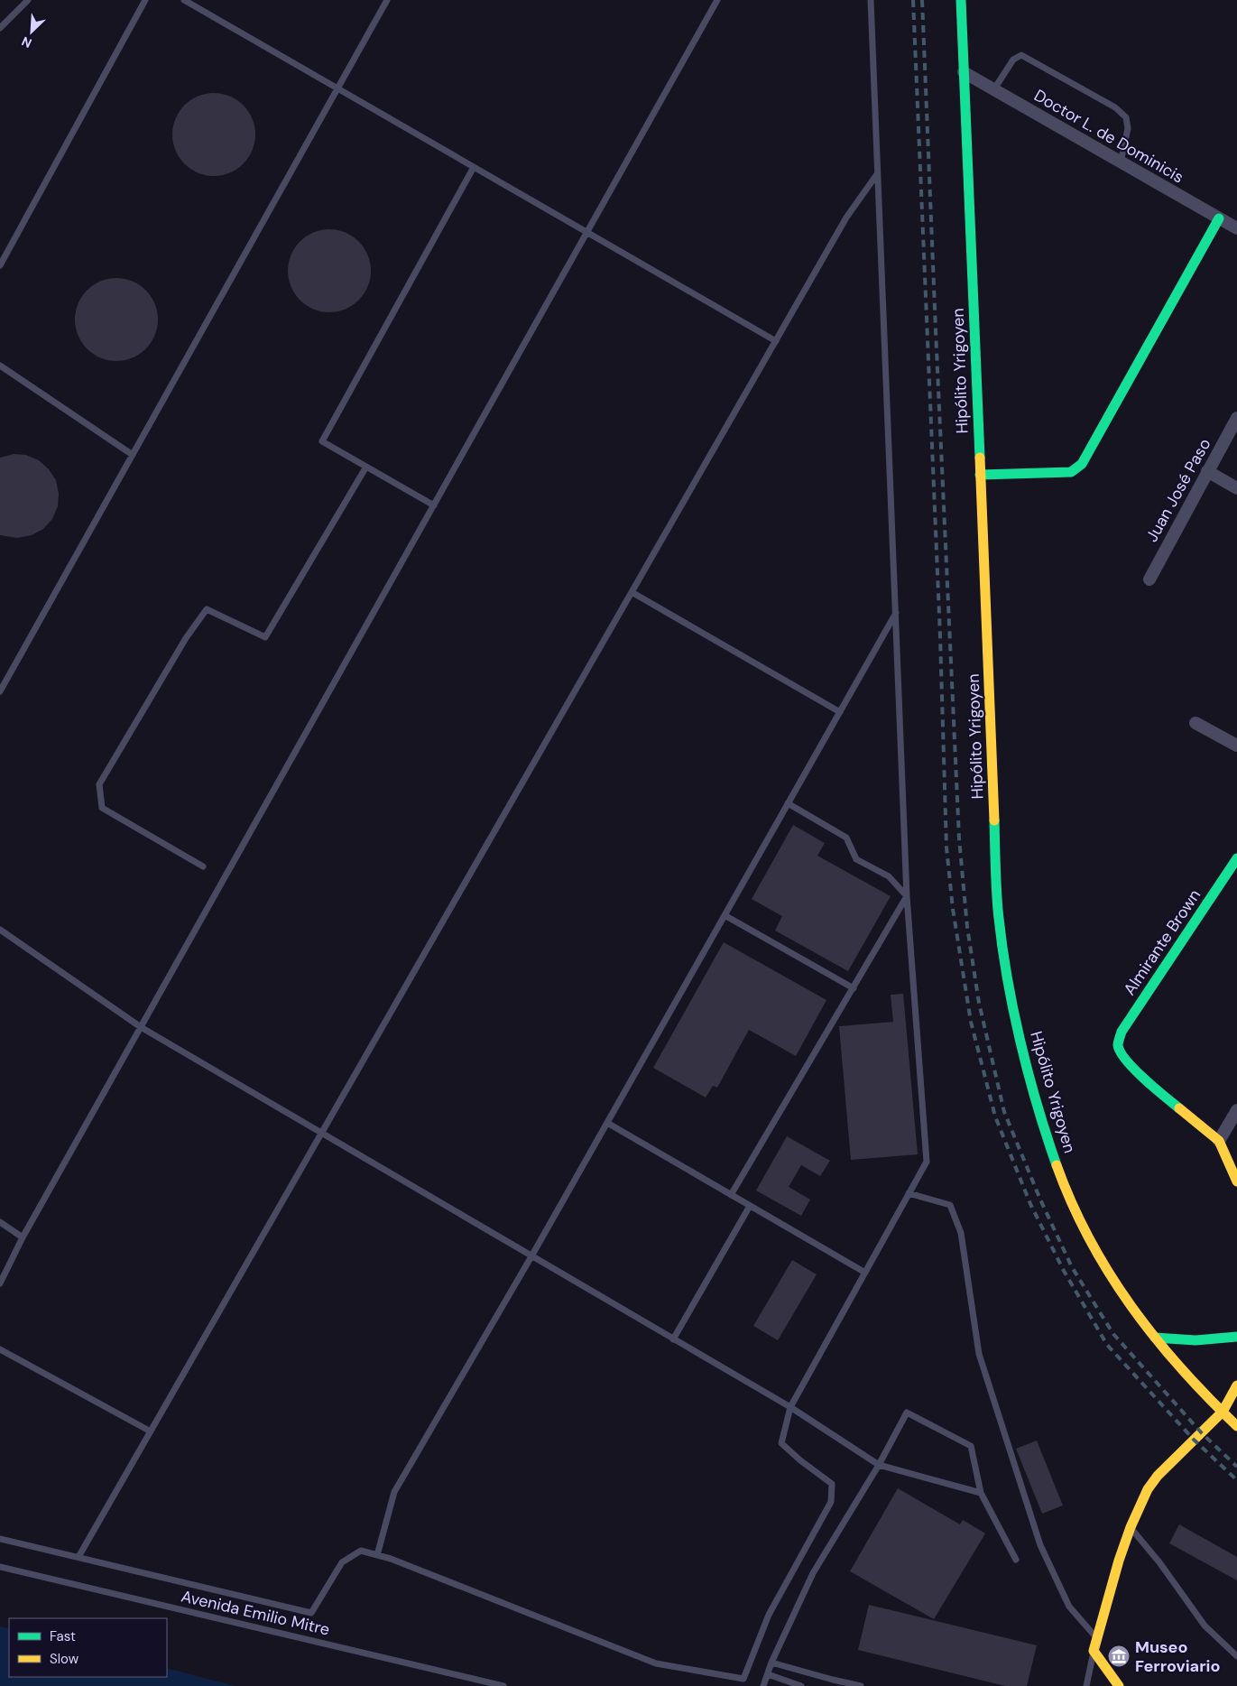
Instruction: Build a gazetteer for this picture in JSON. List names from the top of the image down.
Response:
{
  "streets": {
    "street": [
      "Doctor L. de Dominicis",
      "Hipólito Yrigoyen",
      "Juan José Paso",
      "Almirante Brown"
    ],
    "lane": ["Avenida Emilio Mitre"]
  },
  "crossings": [
    ["Doctor L. de Dominicis", "Hipólito Yrigoyen"]
  ],
  "places": {
    "museum": ["Museo Ferroviario"]
  },
  "legend": ["Fast", "Slow"],
  "north": "bottom left"
}
